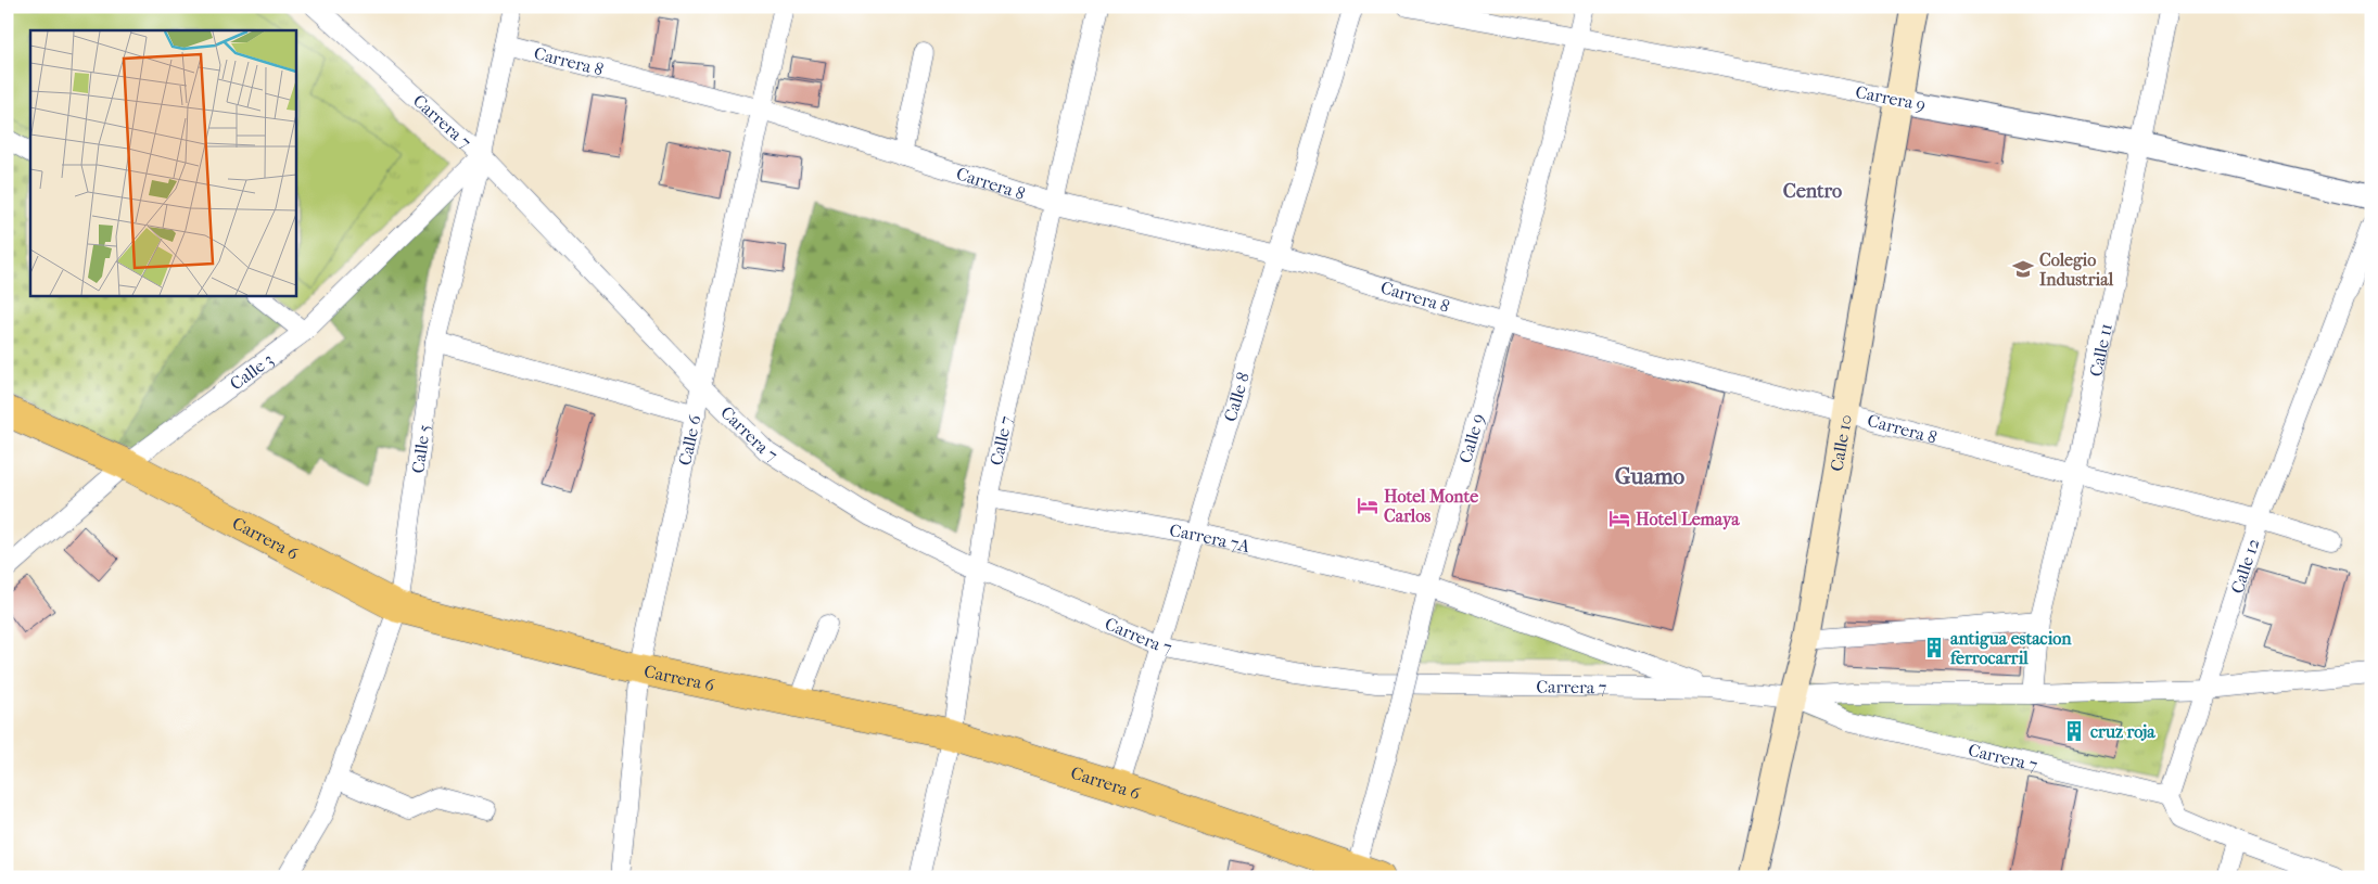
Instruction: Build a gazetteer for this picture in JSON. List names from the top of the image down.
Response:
{
  "streets": {
    "main road": ["Calle 10", "Carrera 6"],
    "street": [
      "Carrera 8",
      "Carrera 9",
      "Carrera 7",
      "Calle 11",
      "Calle 3",
      "Calle 8",
      "Calle 9",
      "Calle 6",
      "Calle 7",
      "Calle 5",
      "Carrera 7A",
      "Calle 12"
    ]
  },
  "crossings": [
    ["Carrera 8", "Calle 11"],
    ["Carrera 8", "Calle 8"],
    ["Carrera 8", "Calle 9"],
    ["Carrera 8", "Calle 6"],
    ["Carrera 8", "Calle 7"],
    ["Carrera 8", "Calle 10"],
    ["Carrera 8", "Calle 5"],
    ["Carrera 8", "Calle 12"],
    ["Carrera 9", "Calle 11"],
    ["Carrera 9", "Calle 9"],
    ["Carrera 9", "Calle 10"],
    ["Carrera 7", "Calle 3"],
    ["Carrera 7", "Calle 8"],
    ["Carrera 7", "Calle 6"],
    ["Carrera 7", "Calle 7"],
    ["Carrera 7", "Calle 10"],
    ["Carrera 7", "Calle 5"],
    ["Carrera 7", "Carrera 7A"],
    ["Carrera 7", "Calle 12"],
    ["Calle 3", "Calle 5"],
    ["Calle 3", "Carrera 6"],
    ["Calle 8", "Carrera 6"],
    ["Calle 8", "Carrera 7A"],
    ["Calle 9", "Carrera 6"],
    ["Calle 9", "Carrera 7A"],
    ["Calle 6", "Carrera 6"],
    ["Calle 7", "Carrera 6"],
    ["Calle 7", "Carrera 7A"],
    ["Calle 5", "Carrera 6"]
  ],
  "districts": ["Centro", "Guamo"],
  "places": {
    "school or university": ["Colegio Industrial"],
    "hotel": ["Hotel Monte Carlos", "Hotel Lemaya"],
    "building": ["antigua estacion ferrocarril", "cruz roja"]
  }
}
